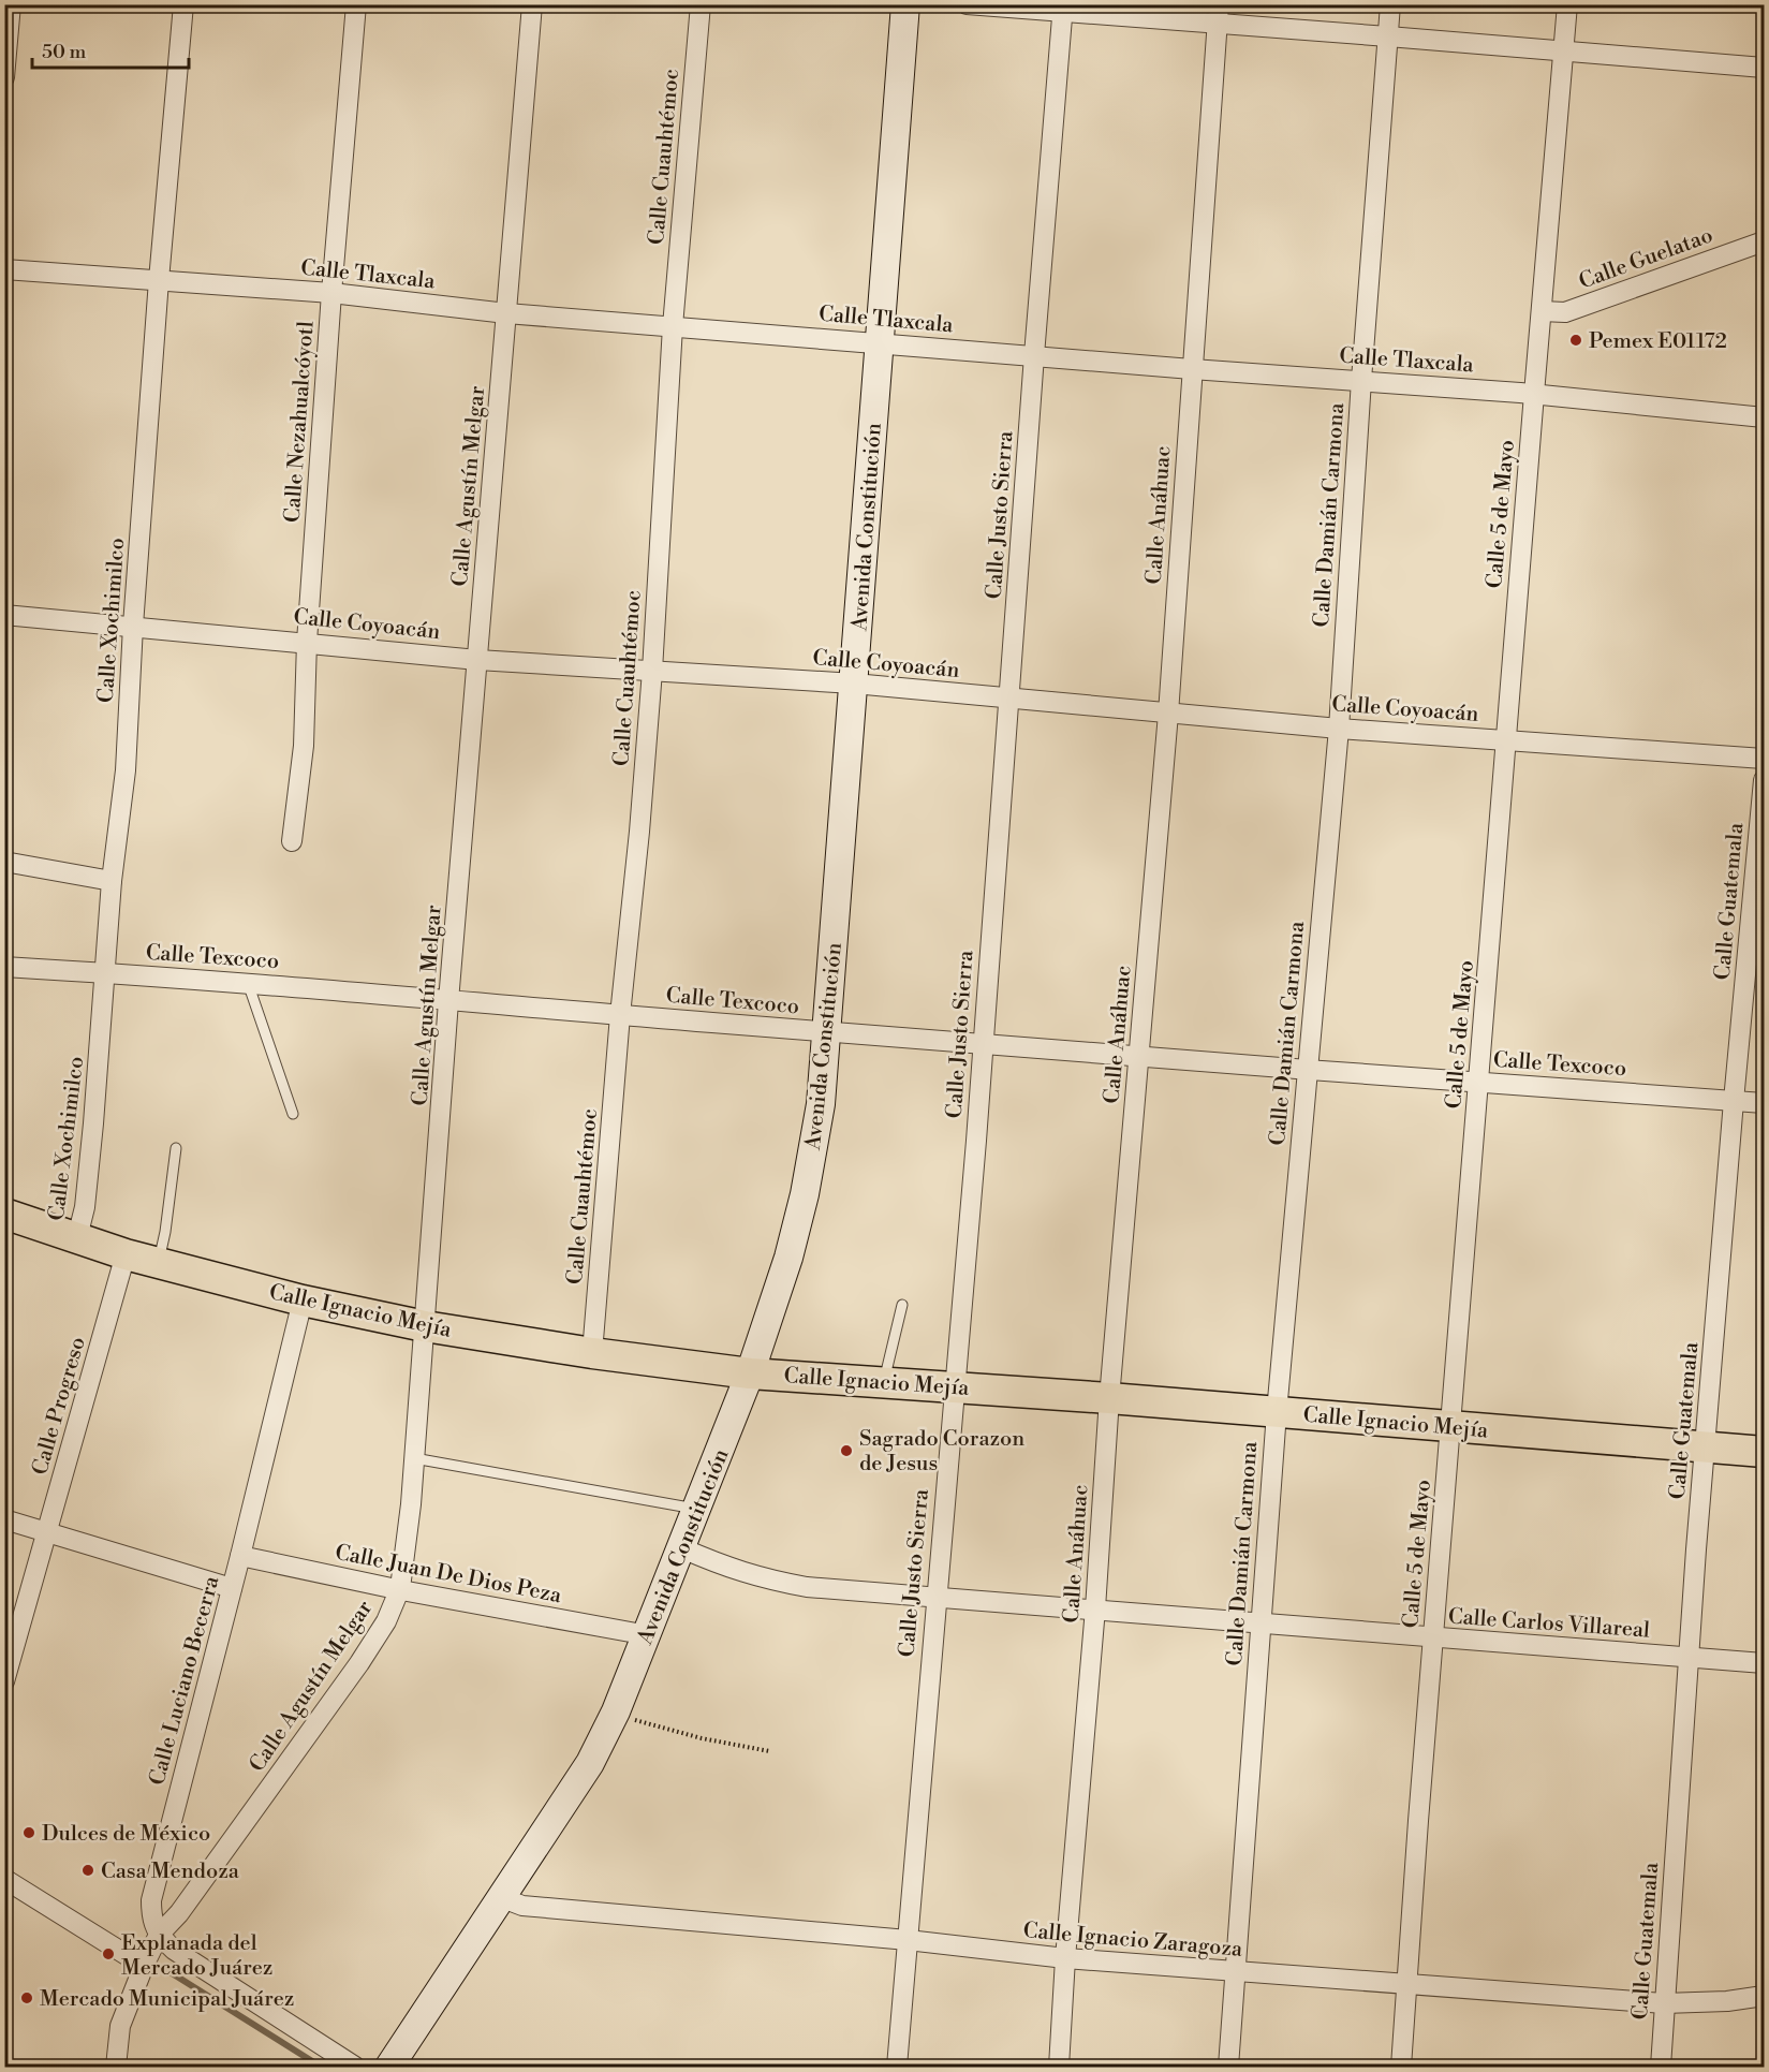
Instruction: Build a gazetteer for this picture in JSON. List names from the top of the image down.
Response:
{
  "streets": {
    "main road": ["Calle Ignacio Mejía"],
    "street": [
      "Calle Cuauhtémoc",
      "Calle Guelatao",
      "Calle Tlaxcala",
      "Calle Nezahualcóyotl",
      "Calle Agustín Melgar",
      "Calle 5 de Mayo",
      "Calle Justo Sierra",
      "Calle Anáhuac",
      "Calle Damián Carmona",
      "Avenida Constitución",
      "Calle Xochimilco",
      "Calle Coyoacán",
      "Calle Guatemala",
      "Calle Texcoco",
      "Calle Progreso",
      "Calle Juan De Dios Peza",
      "Calle Carlos Villareal",
      "Calle Luciano Becerra",
      "Calle Ignacio Zaragoza"
    ]
  },
  "crossings": [
    ["Calle Cuauhtémoc", "Calle Tlaxcala"],
    ["Calle Cuauhtémoc", "Calle Coyoacán"],
    ["Calle Cuauhtémoc", "Calle Texcoco"],
    ["Calle Cuauhtémoc", "Calle Ignacio Mejía"],
    ["Calle Guelatao", "Calle 5 de Mayo"],
    ["Calle Tlaxcala", "Calle Nezahualcóyotl"],
    ["Calle Tlaxcala", "Calle Agustín Melgar"],
    ["Calle Tlaxcala", "Calle 5 de Mayo"],
    ["Calle Tlaxcala", "Calle Justo Sierra"],
    ["Calle Tlaxcala", "Calle Anáhuac"],
    ["Calle Tlaxcala", "Calle Damián Carmona"],
    ["Calle Tlaxcala", "Avenida Constitución"],
    ["Calle Tlaxcala", "Calle Xochimilco"],
    ["Calle Nezahualcóyotl", "Calle Coyoacán"],
    ["Calle Agustín Melgar", "Calle Coyoacán"],
    ["Calle Agustín Melgar", "Calle Texcoco"],
    ["Calle Agustín Melgar", "Calle Ignacio Mejía"],
    ["Calle Agustín Melgar", "Calle Juan De Dios Peza"],
    ["Calle Agustín Melgar", "Calle Luciano Becerra"],
    ["Calle 5 de Mayo", "Calle Coyoacán"],
    ["Calle 5 de Mayo", "Calle Texcoco"],
    ["Calle 5 de Mayo", "Calle Ignacio Mejía"],
    ["Calle 5 de Mayo", "Calle Carlos Villareal"],
    ["Calle 5 de Mayo", "Calle Ignacio Zaragoza"],
    ["Calle Justo Sierra", "Calle Coyoacán"],
    ["Calle Justo Sierra", "Calle Texcoco"],
    ["Calle Justo Sierra", "Calle Ignacio Mejía"],
    ["Calle Justo Sierra", "Calle Carlos Villareal"],
    ["Calle Justo Sierra", "Calle Ignacio Zaragoza"],
    ["Calle Anáhuac", "Calle Coyoacán"],
    ["Calle Anáhuac", "Calle Texcoco"],
    ["Calle Anáhuac", "Calle Ignacio Mejía"],
    ["Calle Anáhuac", "Calle Carlos Villareal"],
    ["Calle Anáhuac", "Calle Ignacio Zaragoza"],
    ["Calle Damián Carmona", "Calle Coyoacán"],
    ["Calle Damián Carmona", "Calle Texcoco"],
    ["Calle Damián Carmona", "Calle Ignacio Mejía"],
    ["Calle Damián Carmona", "Calle Carlos Villareal"],
    ["Calle Damián Carmona", "Calle Ignacio Zaragoza"],
    ["Avenida Constitución", "Calle Coyoacán"],
    ["Avenida Constitución", "Calle Texcoco"],
    ["Avenida Constitución", "Calle Ignacio Mejía"],
    ["Avenida Constitución", "Calle Juan De Dios Peza"],
    ["Avenida Constitución", "Calle Carlos Villareal"],
    ["Avenida Constitución", "Calle Ignacio Zaragoza"],
    ["Calle Xochimilco", "Calle Coyoacán"],
    ["Calle Xochimilco", "Calle Texcoco"],
    ["Calle Xochimilco", "Calle Ignacio Mejía"],
    ["Calle Guatemala", "Calle Texcoco"],
    ["Calle Guatemala", "Calle Ignacio Mejía"],
    ["Calle Guatemala", "Calle Carlos Villareal"],
    ["Calle Guatemala", "Calle Ignacio Zaragoza"],
    ["Calle Ignacio Mejía", "Calle Progreso"],
    ["Calle Ignacio Mejía", "Calle Luciano Becerra"],
    ["Calle Juan De Dios Peza", "Calle Luciano Becerra"]
  ],
  "places": [
    "Pemex E01172",
    "Sagrado Corazon de Jesus",
    "Dulces de México",
    "Casa Mendoza",
    "Explanada del Mercado Juárez",
    "Mercado Municipal Juárez"
  ],
  "scale_bar": "50 m"
}
